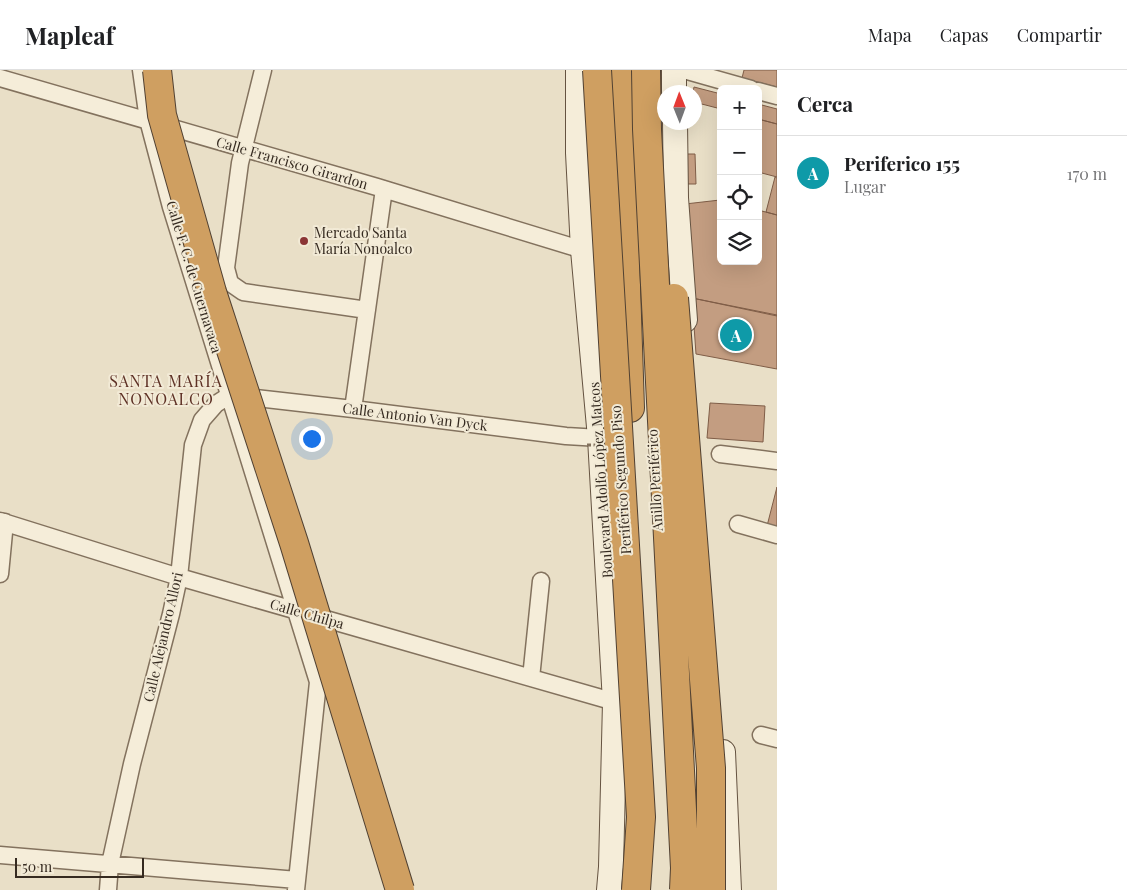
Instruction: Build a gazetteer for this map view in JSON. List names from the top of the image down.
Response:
{
  "streets": {
    "highway": ["Periférico Segundo Piso", "Anillo Periférico"],
    "main road": ["Boulevard Adolfo López Mateos"],
    "street": [
      "Calle Francisco Girardon",
      "Calle F. C. de Cuernavaca",
      "Calle Antonio Van Dyck",
      "Calle Chilpa",
      "Calle Alejandro Allori"
    ]
  },
  "crossings": [
    ["Calle Francisco Girardon", "Calle F. C. de Cuernavaca"],
    ["Calle Francisco Girardon", "Boulevard Adolfo López Mateos"],
    ["Calle F. C. de Cuernavaca", "Calle Antonio Van Dyck"],
    ["Calle F. C. de Cuernavaca", "Calle Chilpa"],
    ["Calle F. C. de Cuernavaca", "Calle Alejandro Allori"],
    ["Calle Antonio Van Dyck", "Boulevard Adolfo López Mateos"],
    ["Calle Antonio Van Dyck", "Calle Alejandro Allori"],
    ["Boulevard Adolfo López Mateos", "Calle Chilpa"],
    ["Calle Chilpa", "Calle Alejandro Allori"]
  ],
  "districts": ["SANTA MARÍA NONOALCO"],
  "places": ["Mercado Santa María Nonoalco"],
  "scale_bar": "50 m",
  "north": "top",
  "page": {
    "header": "Mapleaf",
    "nav": ["Mapa", "Capas", "Compartir"],
    "heading": "Cerca",
    "map_buttons": ["+", "−"],
    "list": [
      {
        "mark": "A",
        "name": "Periferico 155",
        "note": "Lugar",
        "value": "170 m"
      }
    ],
    "pins": "A",
    "scale": "50 m"
  }
}
